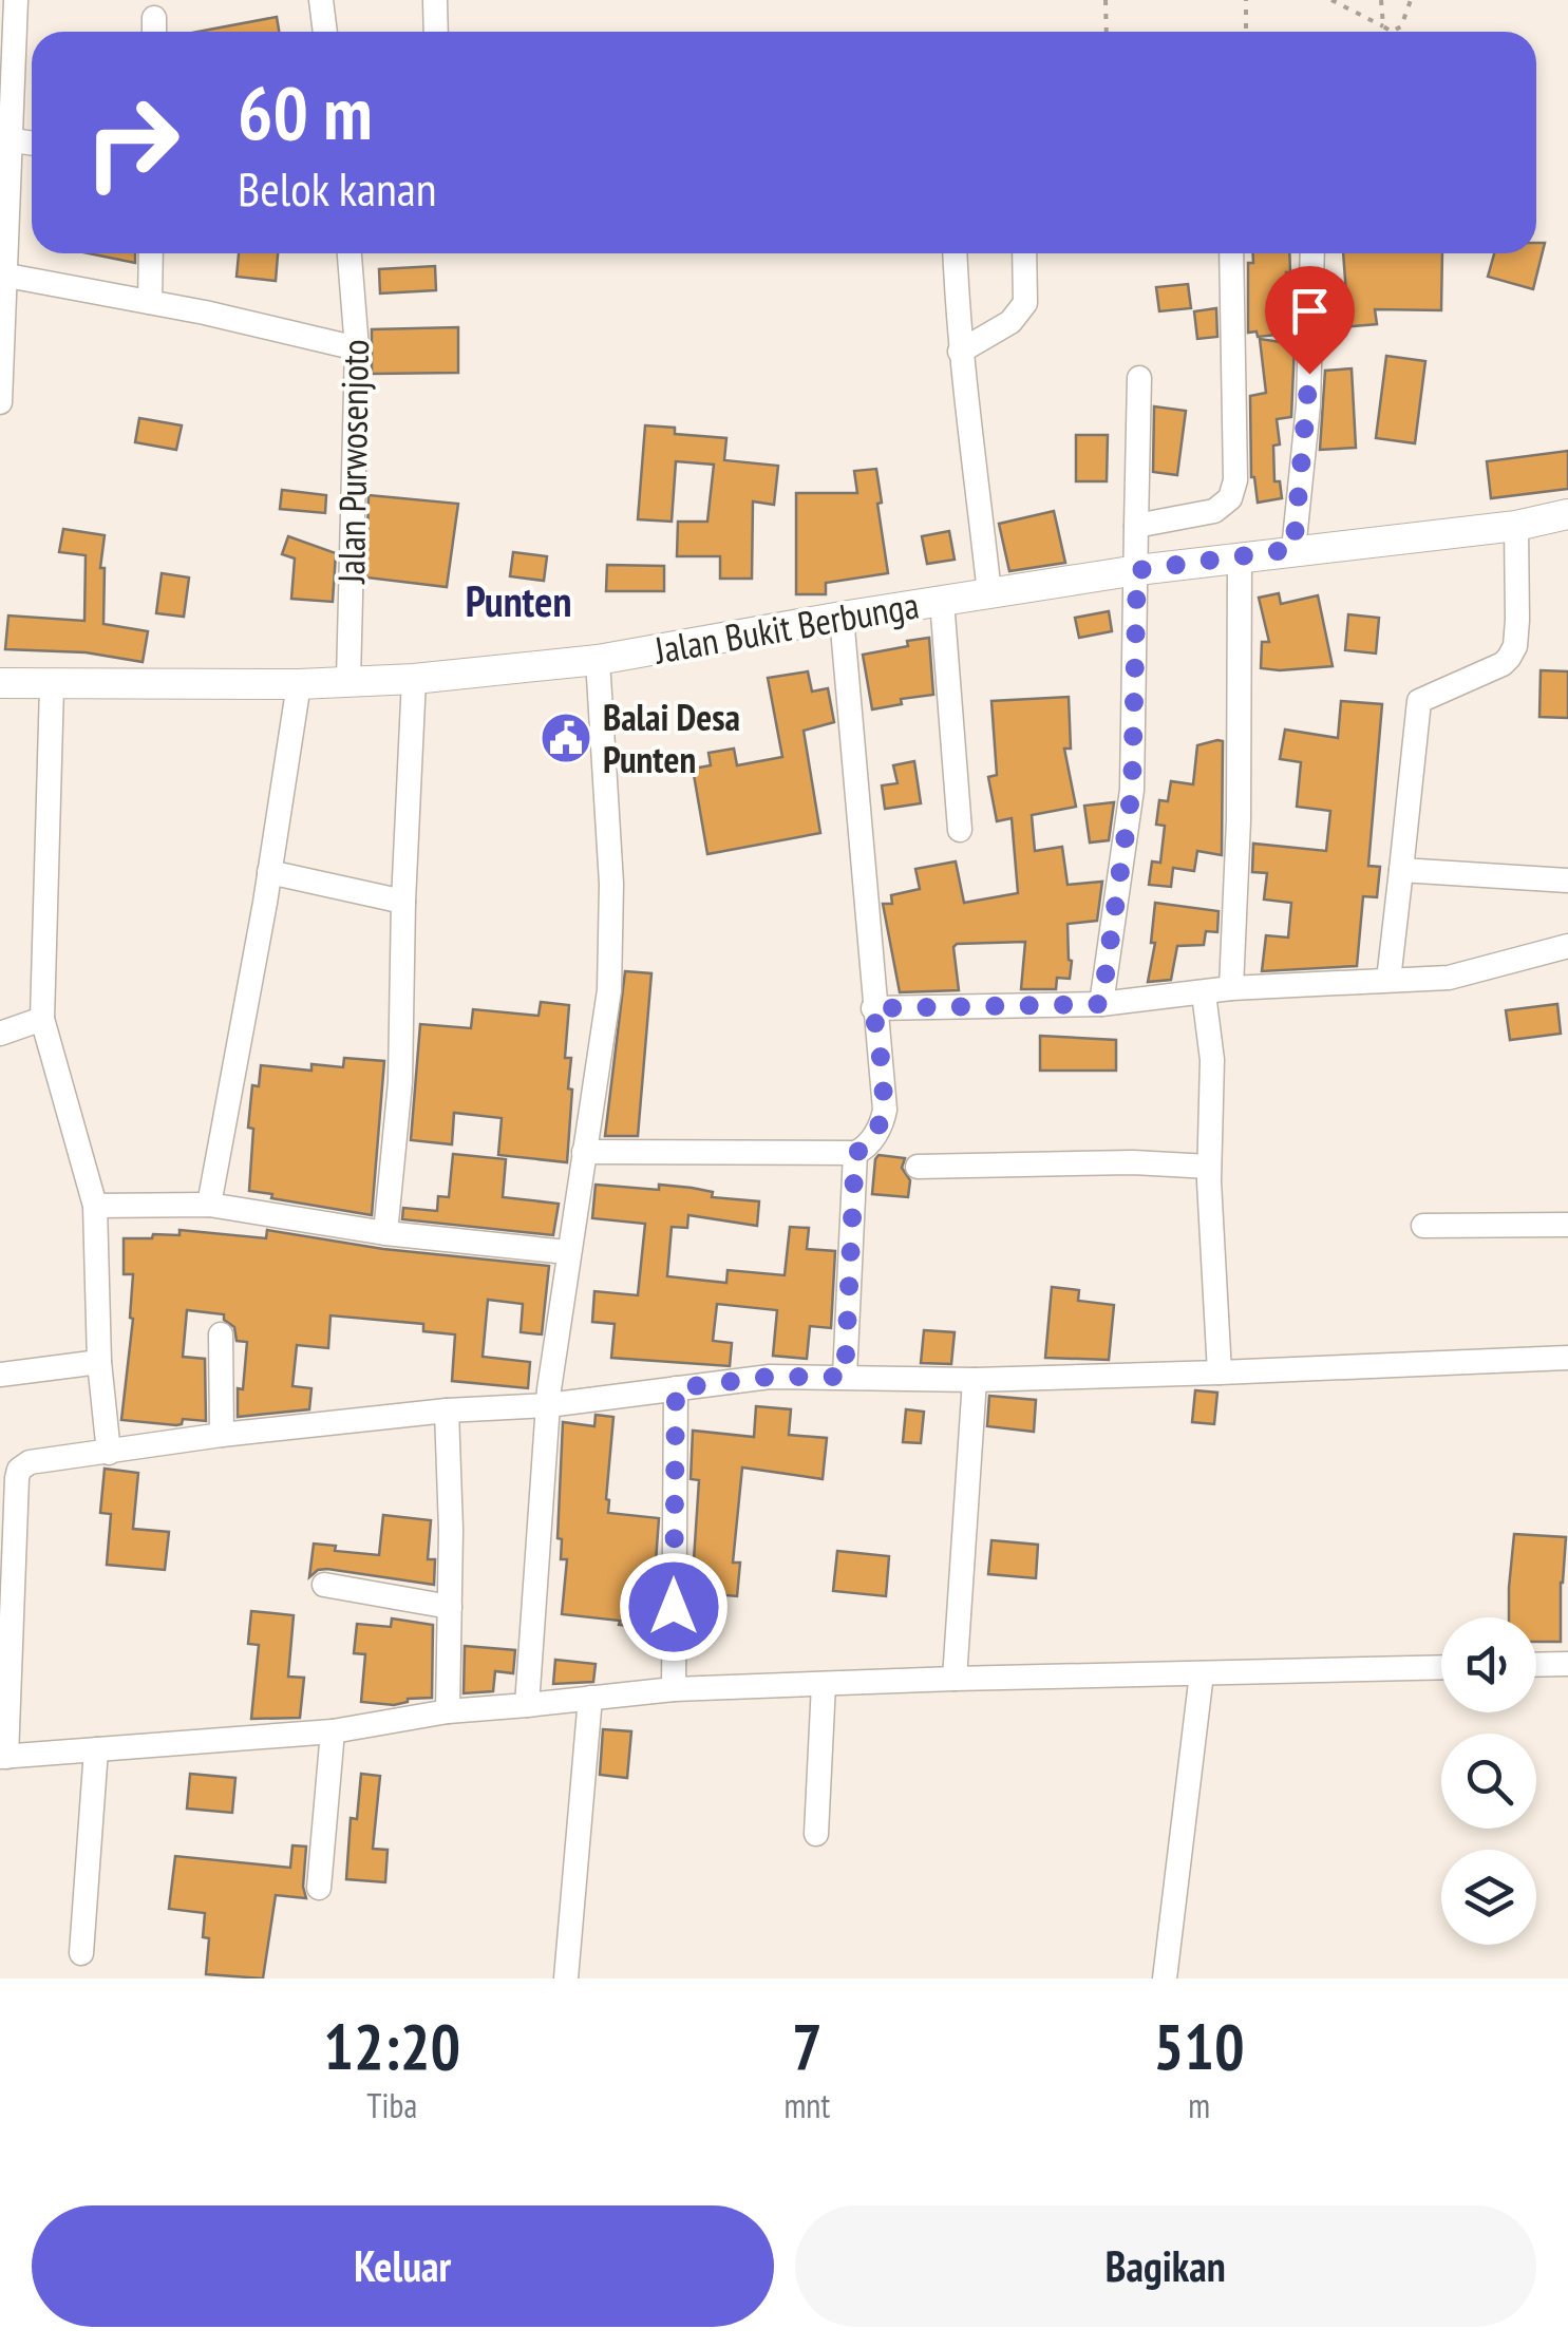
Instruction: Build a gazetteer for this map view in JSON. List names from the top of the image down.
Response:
{
  "streets": {
    "main road": ["Jalan Bukit Berbunga"],
    "street": ["Jalan Purwosenjoto"]
  },
  "crossings": [
    ["Jalan Purwosenjoto", "Jalan Bukit Berbunga"]
  ],
  "districts": ["Punten"],
  "places": {
    "public building": ["Balai Desa Punten"]
  },
  "page": {
    "turn": ["60 m", "Belok kanan"],
    "eta": [
      "12:20",
      "Tiba",
      "7",
      "mnt",
      "510",
      "m"
    ],
    "buttons": ["Keluar", "Bagikan"]
  }
}
